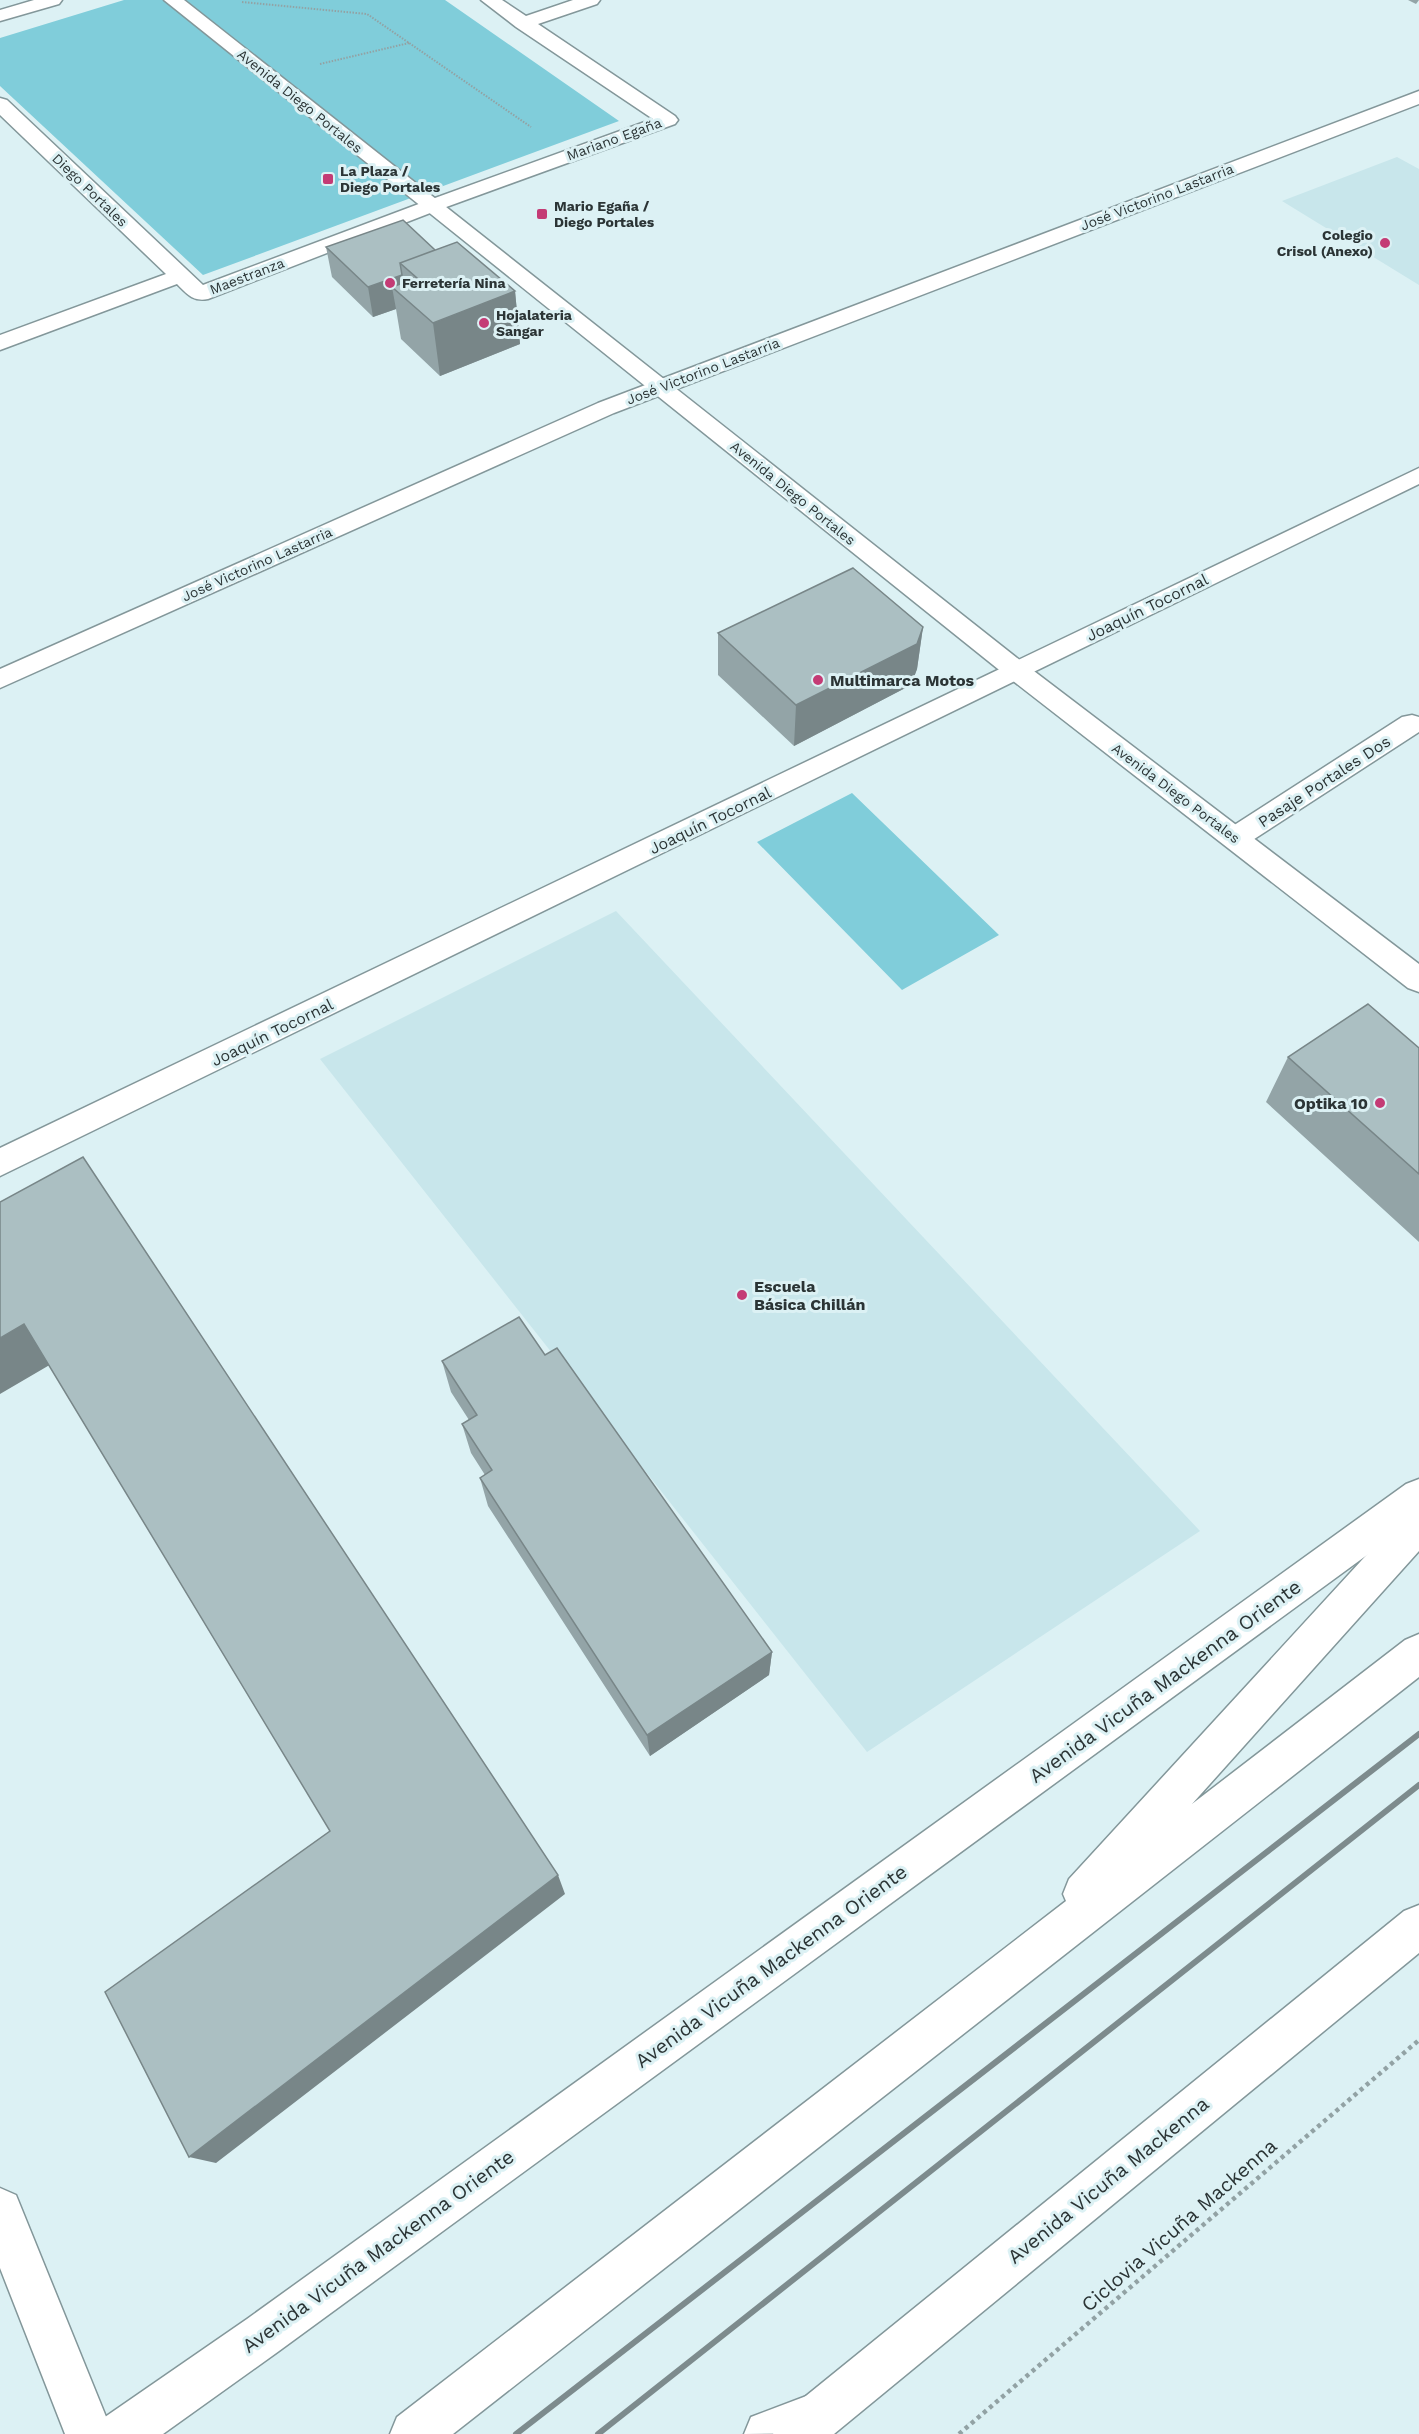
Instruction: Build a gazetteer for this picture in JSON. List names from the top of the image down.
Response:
{
  "streets": {
    "street": [
      "Avenida Diego Portales",
      "Mariano Egaña",
      "Diego Portales",
      "José Victorino Lastarria",
      "Maestranza",
      "Joaquín Tocornal",
      "Pasaje Portales Dos",
      "Avenida Vicuña Mackenna Oriente",
      "Avenida Vicuña Mackenna"
    ],
    "path": ["Ciclovia Vicuña Mackenna"]
  },
  "crossings": [
    ["Avenida Diego Portales", "Mariano Egaña"],
    ["Avenida Diego Portales", "José Victorino Lastarria"],
    ["Avenida Diego Portales", "Maestranza"],
    ["Avenida Diego Portales", "Joaquín Tocornal"],
    ["Avenida Diego Portales", "Pasaje Portales Dos"],
    ["Mariano Egaña", "Maestranza"],
    ["Diego Portales", "Maestranza"]
  ],
  "places": {
    "transit": ["La Plaza / Diego Portales", "Mario Egaña / Diego Portales"],
    "other": [
      "Colegio Crisol (Anexo)",
      "Ferretería Nina",
      "Hojalateria Sangar",
      "Multimarca Motos",
      "Optika 10",
      "Escuela Básica Chillán"
    ]
  }
}
